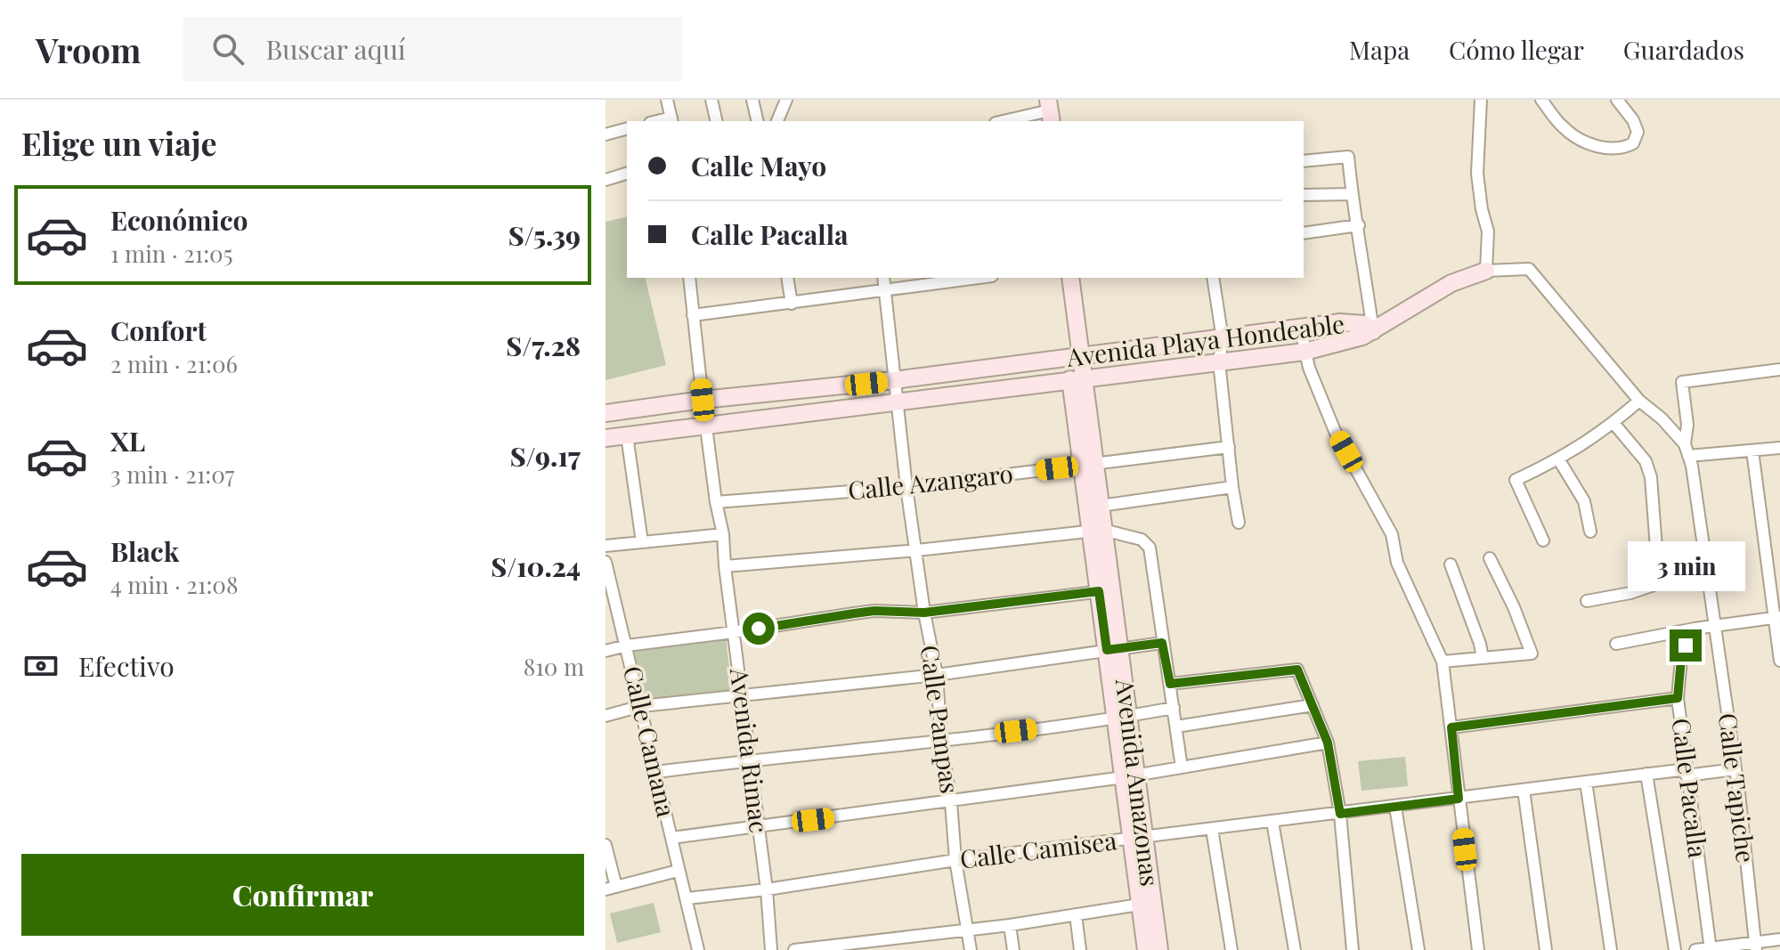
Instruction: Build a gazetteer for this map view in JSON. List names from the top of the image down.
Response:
{
  "streets": {
    "street": [
      "Avenida Playa Hondeable",
      "Calle Azangaro",
      "Calle Pampas",
      "Calle Camana",
      "Avenida Rimac",
      "Avenida Amazonas",
      "Calle Pacalla",
      "Calle Tapiche",
      "Calle Camisea"
    ]
  },
  "crossings": [
    ["Avenida Playa Hondeable", "Calle Pampas"],
    ["Avenida Playa Hondeable", "Avenida Rimac"],
    ["Avenida Playa Hondeable", "Avenida Amazonas"],
    ["Calle Azangaro", "Calle Pampas"],
    ["Calle Azangaro", "Avenida Rimac"],
    ["Calle Azangaro", "Avenida Amazonas"],
    ["Calle Pampas", "Calle Camisea"],
    ["Calle Camana", "Calle Camisea"],
    ["Avenida Rimac", "Calle Camisea"],
    ["Avenida Amazonas", "Calle Camisea"],
    ["Calle Pacalla", "Calle Camisea"],
    ["Calle Tapiche", "Calle Camisea"]
  ],
  "page": {
    "header": "Vroom",
    "search": "Buscar aquí",
    "nav": ["Mapa", "Cómo llegar", "Guardados"],
    "heading": "Elige un viaje",
    "banner": ["Calle Mayo", "Calle Pacalla"],
    "list": [
      {
        "name": "Económico",
        "note": "1 min · 21:05",
        "value": "S/5.39"
      },
      {
        "name": "Confort",
        "note": "2 min · 21:06",
        "value": "S/7.28"
      },
      {
        "name": "XL",
        "note": "3 min · 21:07",
        "value": "S/9.17"
      },
      {
        "name": "Black",
        "note": "4 min · 21:08",
        "value": "S/10.24"
      }
    ],
    "bubble": "3 min",
    "pay": ["Efectivo", "810 m"],
    "buttons": "Confirmar"
  }
}
